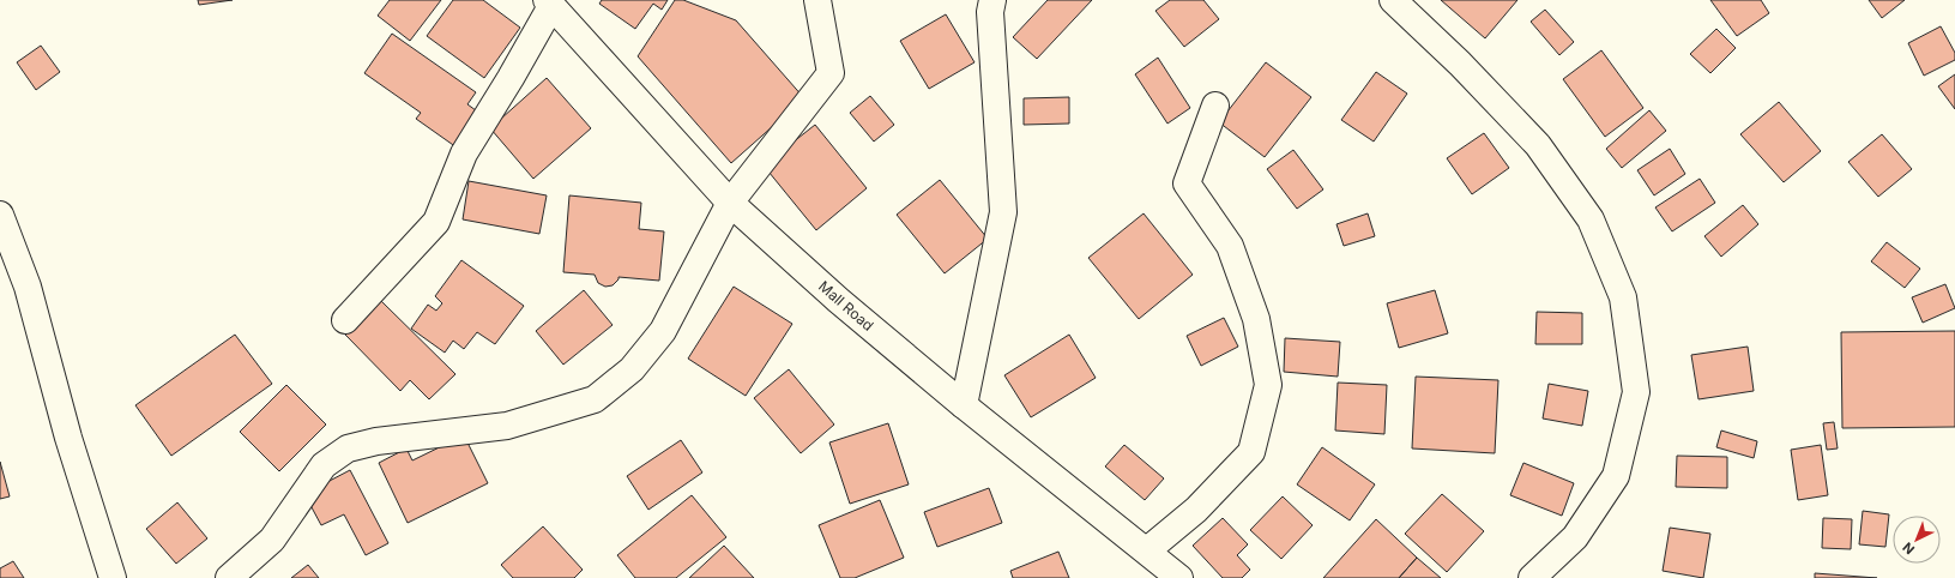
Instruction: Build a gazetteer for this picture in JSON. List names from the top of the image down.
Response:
{
  "streets": {
    "street": ["Mall Road"]
  },
  "north": "bottom left"
}
